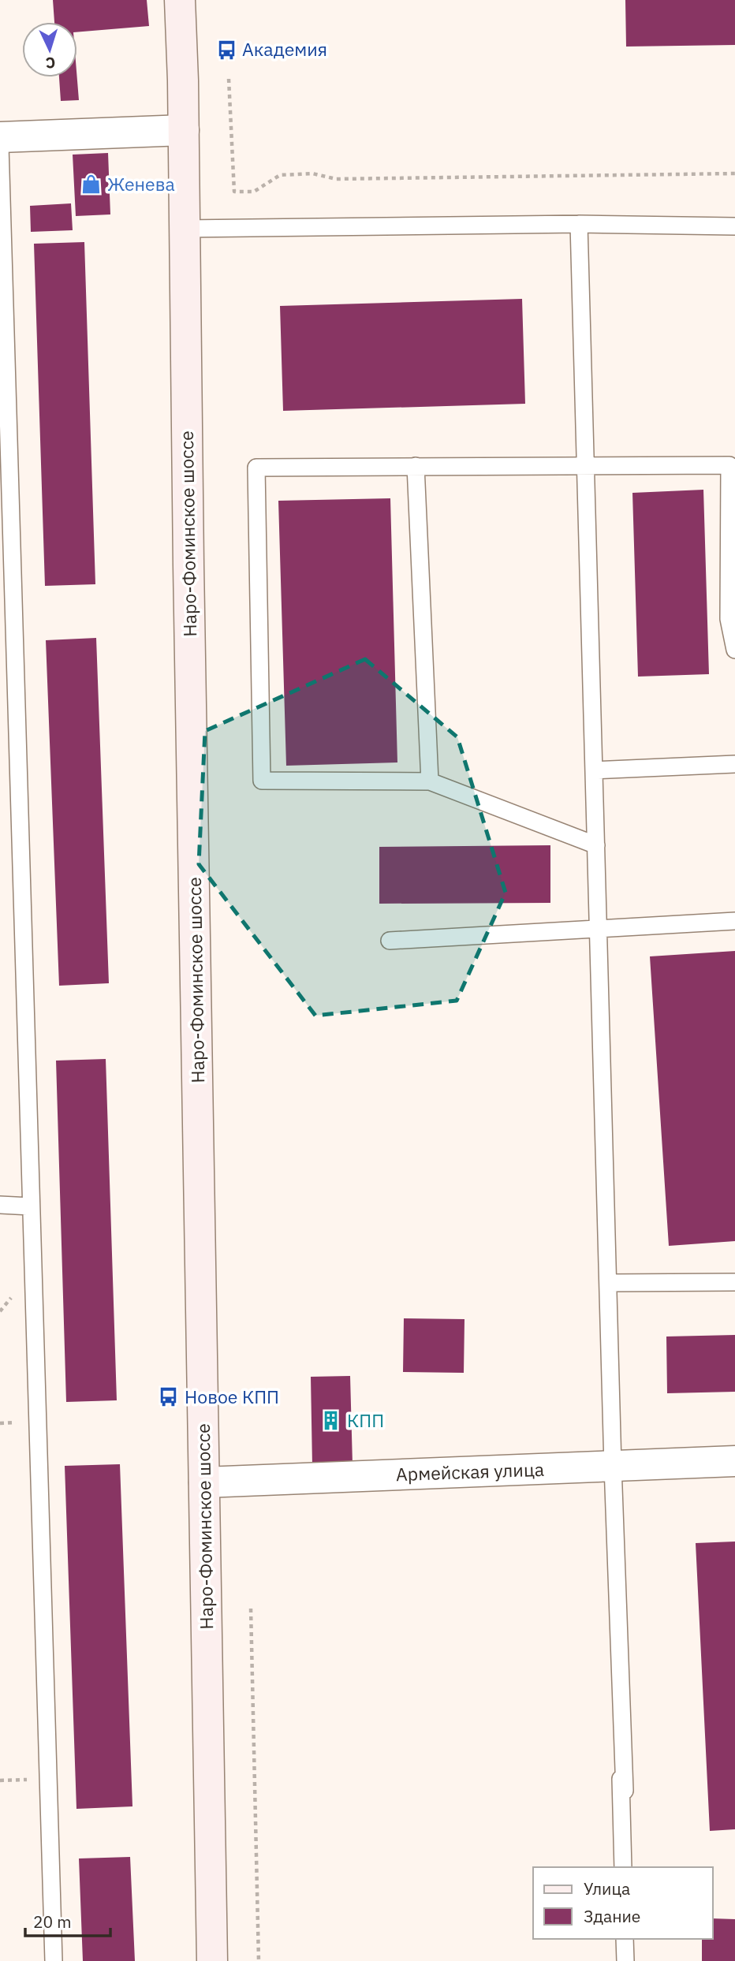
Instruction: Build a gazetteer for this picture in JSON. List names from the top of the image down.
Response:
{
  "streets": {
    "main road": ["Наро-Фоминское шоссе"],
    "street": ["Армейская улица"]
  },
  "crossings": [
    ["Наро-Фоминское шоссе", "Армейская улица"]
  ],
  "places": {
    "bus stop": ["Академия", "Новое КПП"],
    "shop": ["Женева"],
    "building": ["КПП"]
  },
  "legend": ["Улица", "Здание"],
  "scale_bar": "20 m",
  "north": "bottom"
}
